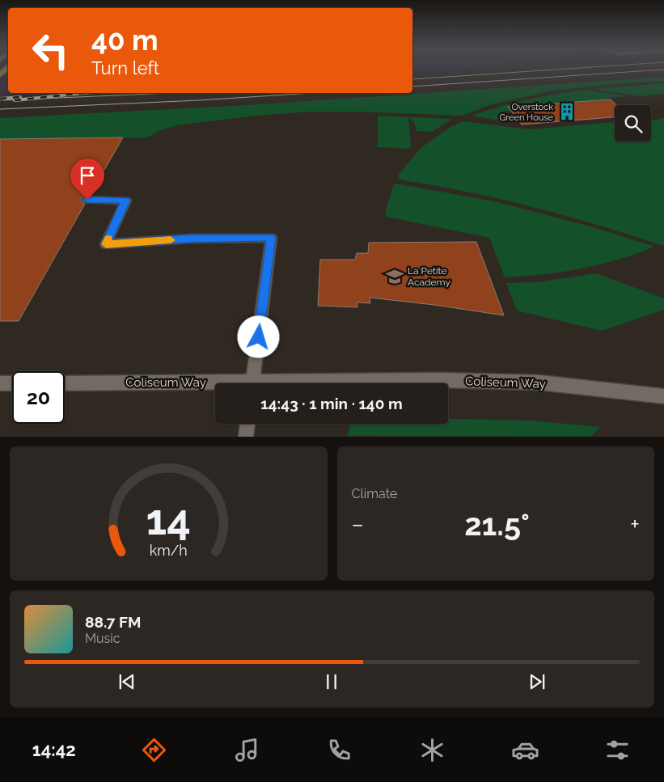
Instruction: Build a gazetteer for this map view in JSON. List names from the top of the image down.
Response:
{
  "streets": {
    "street": ["Coliseum Way"]
  },
  "places": {
    "building": ["Overstock Green House"],
    "school or university": ["La Petite Academy"]
  },
  "page": {
    "turn": ["40 m", "Turn left"],
    "limit": "20",
    "trip": "14:43 · 1 min · 140 m",
    "tile": "Climate",
    "heat": ["−", "21.5°", "+"],
    "song": ["88.7 FM", "Music"],
    "tabs": "14:42",
    "gauge": ["14", "km/h"]
  }
}
